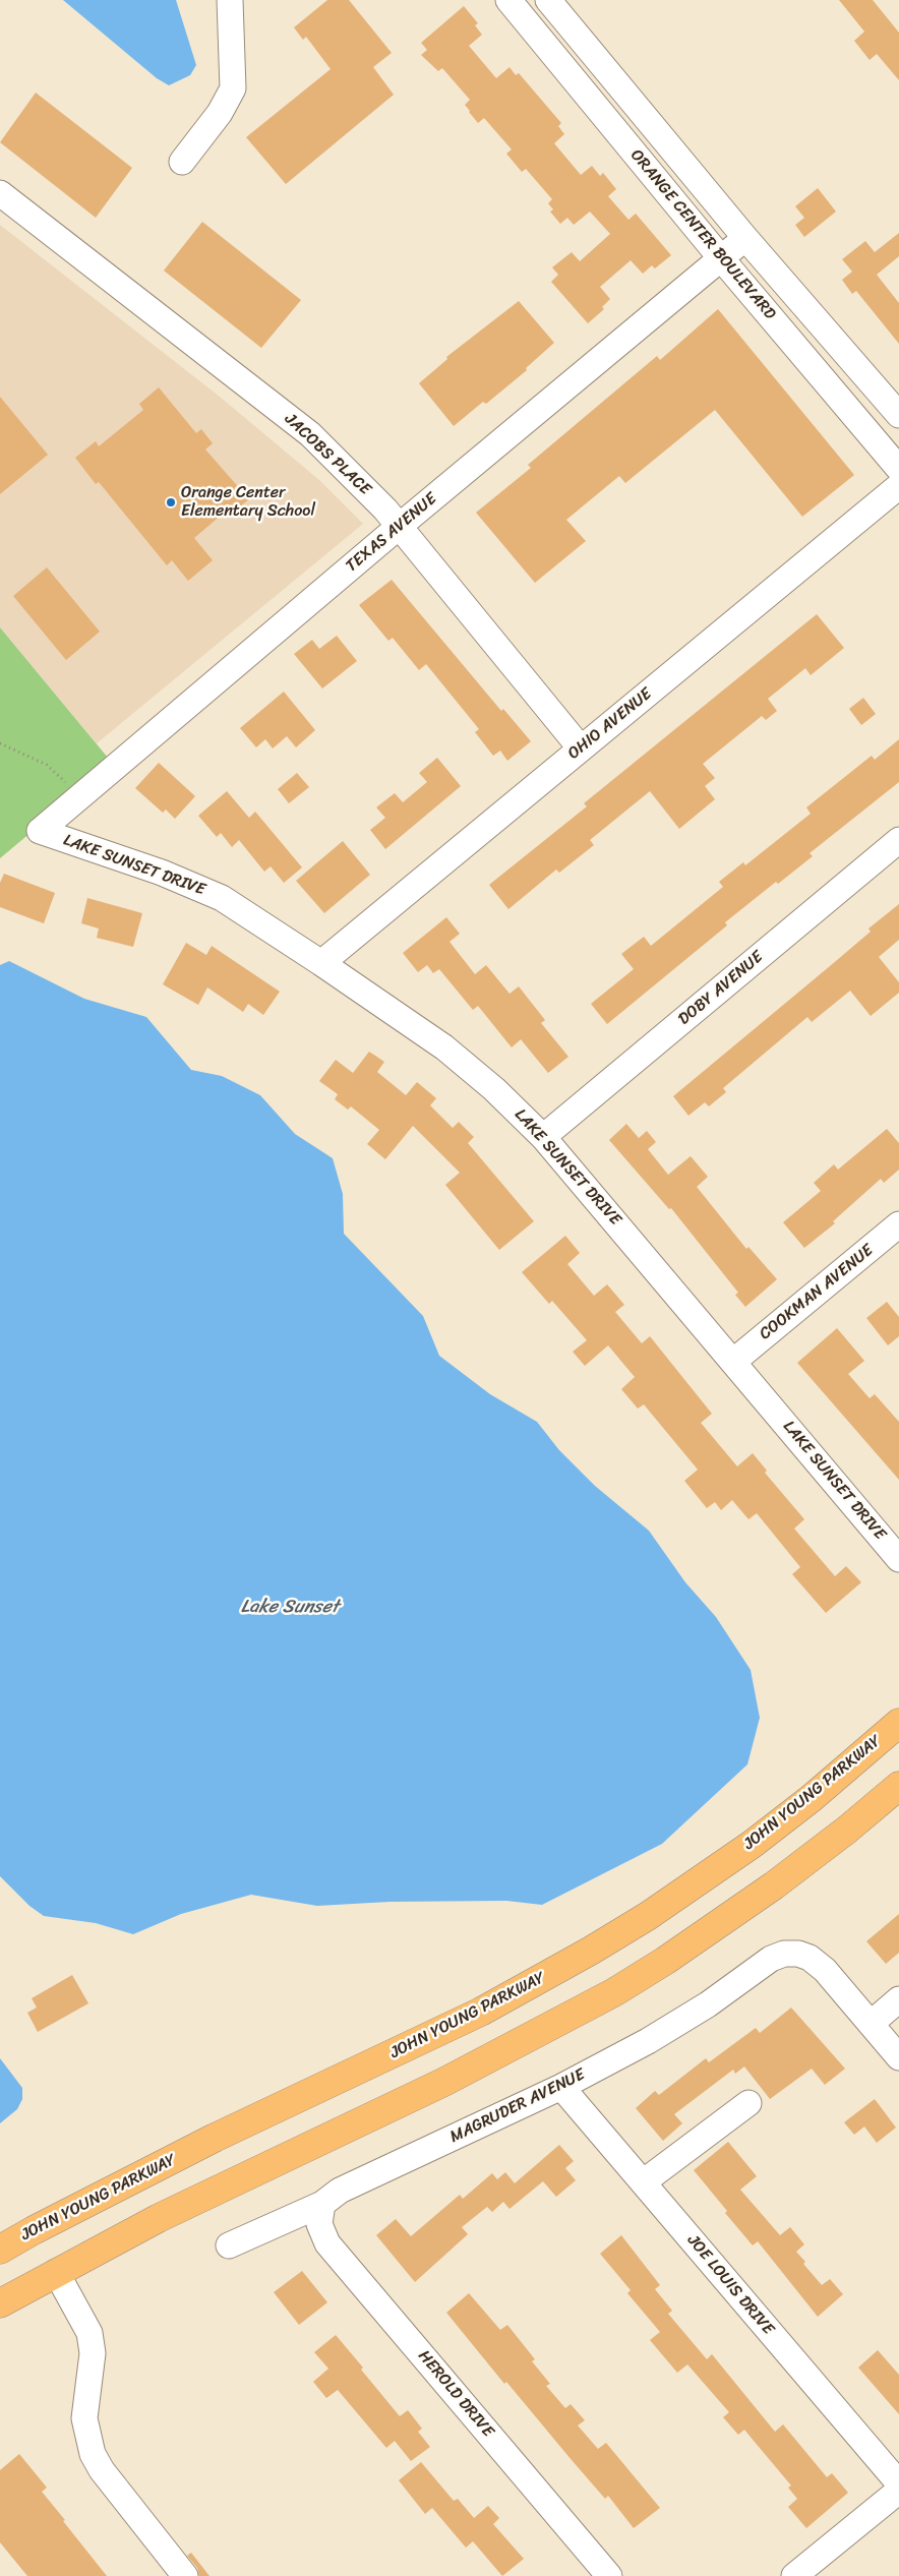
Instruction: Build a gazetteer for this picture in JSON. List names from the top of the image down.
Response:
{
  "streets": {
    "main road": ["JOHN YOUNG PARKWAY"],
    "street": [
      "ORANGE CENTER BOULEVARD",
      "JACOBS PLACE",
      "TEXAS AVENUE",
      "OHIO AVENUE",
      "LAKE SUNSET DRIVE",
      "DOBY AVENUE",
      "COOKMAN AVENUE",
      "MAGRUDER AVENUE",
      "JOE LOUIS DRIVE",
      "HEROLD DRIVE"
    ]
  },
  "crossings": [
    ["ORANGE CENTER BOULEVARD", "TEXAS AVENUE"],
    ["JACOBS PLACE", "TEXAS AVENUE"],
    ["JACOBS PLACE", "OHIO AVENUE"],
    ["TEXAS AVENUE", "LAKE SUNSET DRIVE"],
    ["OHIO AVENUE", "LAKE SUNSET DRIVE"],
    ["LAKE SUNSET DRIVE", "DOBY AVENUE"],
    ["LAKE SUNSET DRIVE", "COOKMAN AVENUE"],
    ["MAGRUDER AVENUE", "JOE LOUIS DRIVE"],
    ["MAGRUDER AVENUE", "HEROLD DRIVE"]
  ],
  "water": ["Lake Sunset"],
  "places": ["Orange Center Elementary School"]
}
